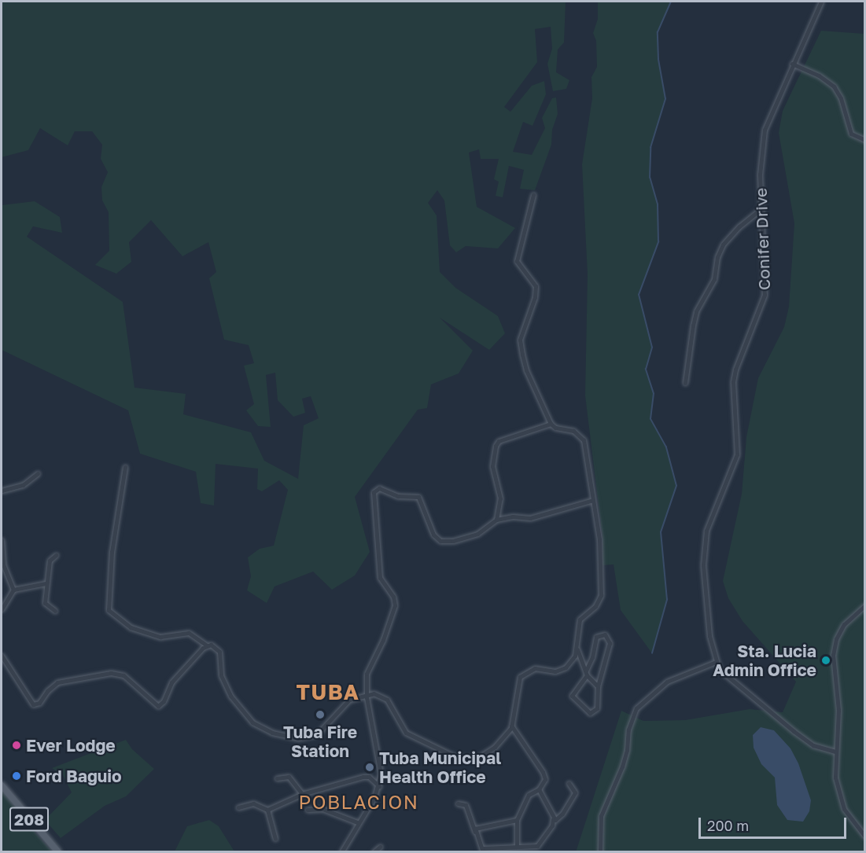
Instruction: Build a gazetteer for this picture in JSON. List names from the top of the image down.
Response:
{
  "streets": {
    "main road": ["208"],
    "street": ["Conifer Drive"]
  },
  "districts": ["TUBA", "POBLACION"],
  "places": [
    "Sta. Lucia Admin Office",
    "Tuba Fire Station",
    "Ever Lodge",
    "Tuba Municipal Health Office",
    "Ford Baguio"
  ],
  "scale_bar": "200 m"
}
